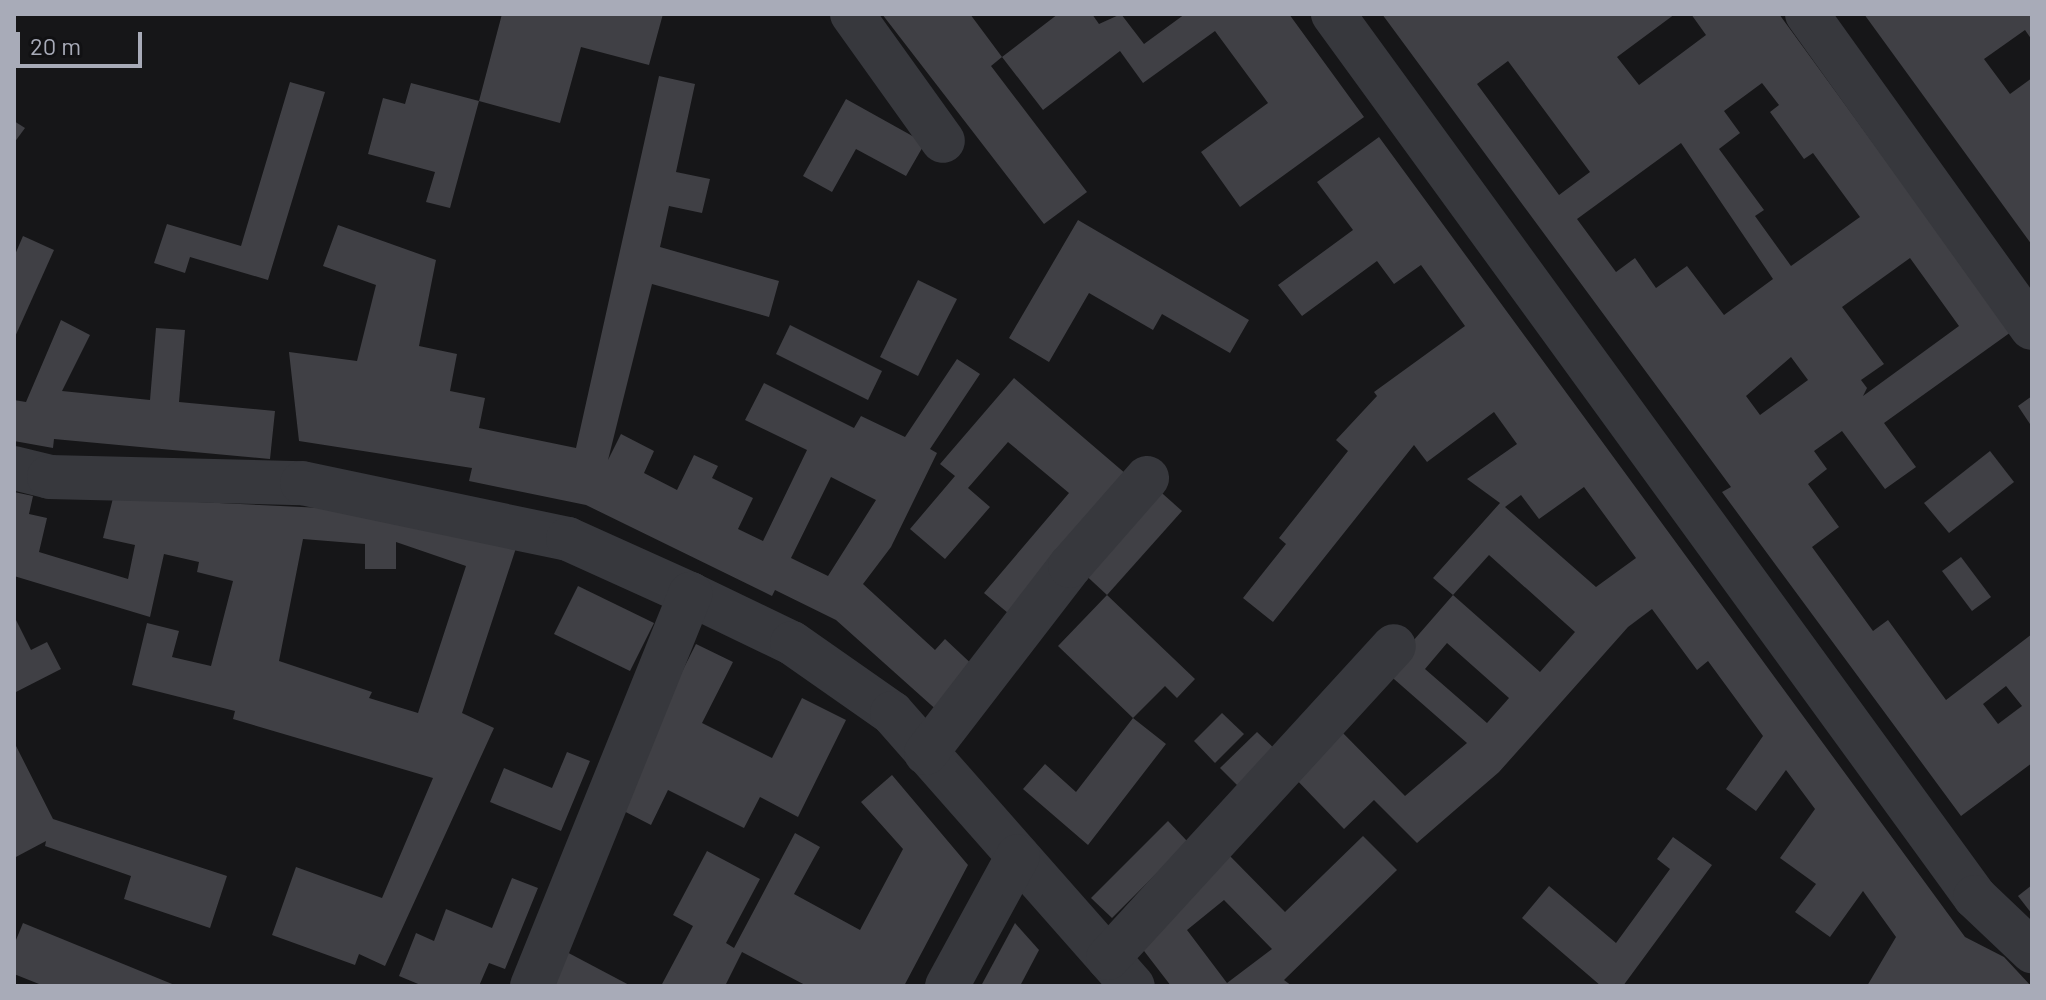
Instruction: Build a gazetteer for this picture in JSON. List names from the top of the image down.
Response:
{
  "scale_bar": "20 m"
}
